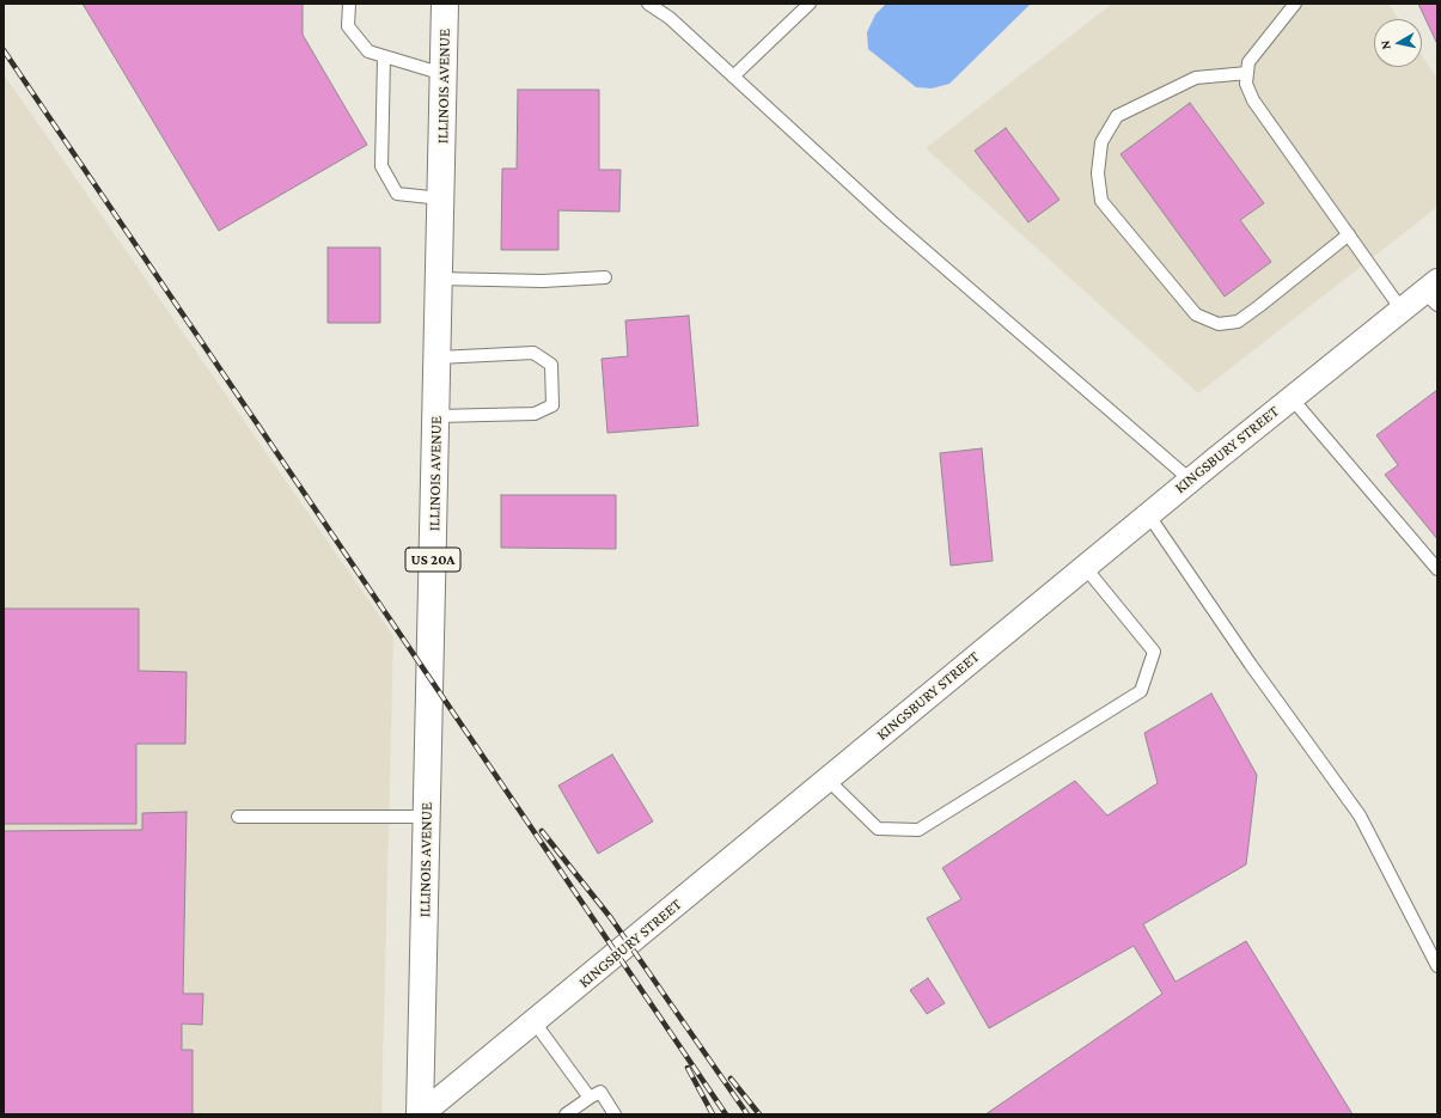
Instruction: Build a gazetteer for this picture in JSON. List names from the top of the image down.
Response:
{
  "streets": {
    "main road": ["ILLINOIS AVENUE", "US 20A"],
    "street": ["KINGSBURY STREET"]
  },
  "crossings": [
    ["ILLINOIS AVENUE", "KINGSBURY STREET"]
  ],
  "north": "left"
}
